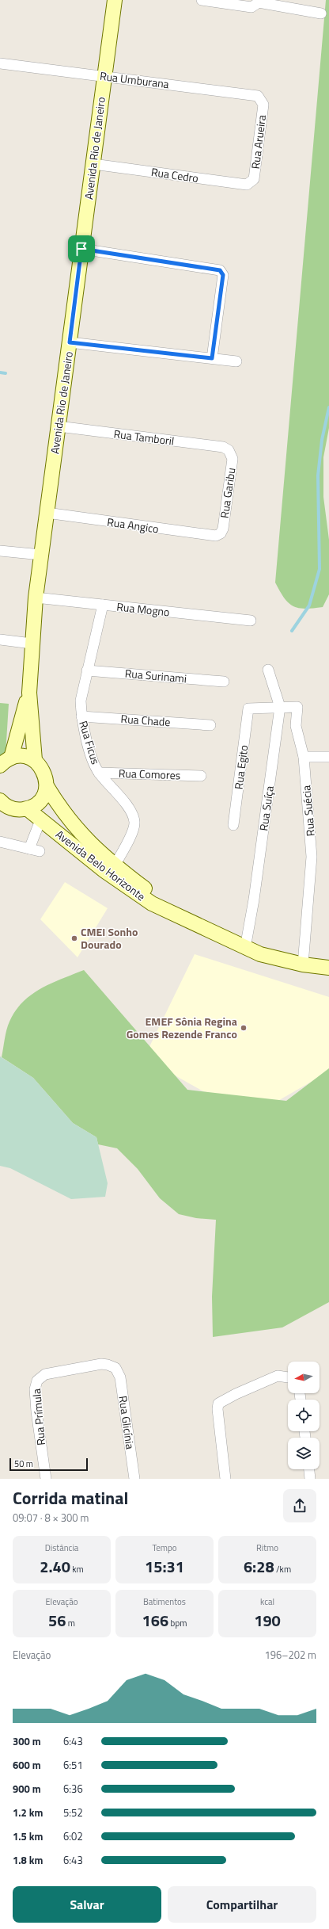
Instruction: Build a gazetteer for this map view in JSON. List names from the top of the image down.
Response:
{
  "streets": {
    "street": [
      "Rua Umburana",
      "Rua Arueira",
      "Avenida Rio de Janeiro",
      "Rua Cedro",
      "Rua Tamboril",
      "Rua Garibu",
      "Rua Angico",
      "Rua Mogno",
      "Rua Surinami",
      "Rua Chade",
      "Rua Ficus",
      "Rua Egito",
      "Rua Comores",
      "Rua Suíça",
      "Rua Suécia",
      "Avenida Belo Horizonte",
      "Rua Prímula",
      "Rua Glicínia"
    ]
  },
  "crossings": [
    ["Rua Umburana", "Rua Arueira"],
    ["Rua Umburana", "Avenida Rio de Janeiro"],
    ["Rua Arueira", "Rua Cedro"],
    ["Avenida Rio de Janeiro", "Rua Cedro"],
    ["Avenida Rio de Janeiro", "Rua Tamboril"],
    ["Avenida Rio de Janeiro", "Rua Angico"],
    ["Avenida Rio de Janeiro", "Rua Mogno"],
    ["Rua Tamboril", "Rua Garibu"],
    ["Rua Garibu", "Rua Angico"],
    ["Rua Mogno", "Rua Ficus"],
    ["Rua Surinami", "Rua Ficus"],
    ["Rua Chade", "Rua Ficus"],
    ["Rua Ficus", "Rua Comores"],
    ["Rua Ficus", "Avenida Belo Horizonte"],
    ["Rua Egito", "Rua Suécia"],
    ["Rua Suíça", "Rua Suécia"],
    ["Rua Suíça", "Avenida Belo Horizonte"],
    ["Rua Suécia", "Avenida Belo Horizonte"],
    ["Rua Prímula", "Rua Glicínia"]
  ],
  "places": ["CMEI Sonho Dourado", "EMEF Sônia Regina Gomes Rezende Franco"],
  "scale_bar": "50 m",
  "north": "left",
  "page": {
    "scale": "50 m",
    "heading": ["Corrida matinal", "09:07 · 8 × 300 m"],
    "stats": [
      ["Distância", "2.40 km"],
      ["Tempo", "15:31"],
      ["Ritmo", "6:28 /km"],
      ["Elevação", "56 m"],
      ["Batimentos", "166 bpm"],
      ["kcal", "190"]
    ],
    "chart": ["Elevação", "196–202 m"],
    "list": [
      {
        "name": "300 m",
        "note": "6:43"
      },
      {
        "name": "600 m",
        "note": "6:51"
      },
      {
        "name": "900 m",
        "note": "6:36"
      },
      {
        "name": "1.2 km",
        "note": "5:52"
      },
      {
        "name": "1.5 km",
        "note": "6:02"
      },
      {
        "name": "1.8 km",
        "note": "6:43"
      }
    ],
    "buttons": ["Salvar", "Compartilhar"]
  }
}
